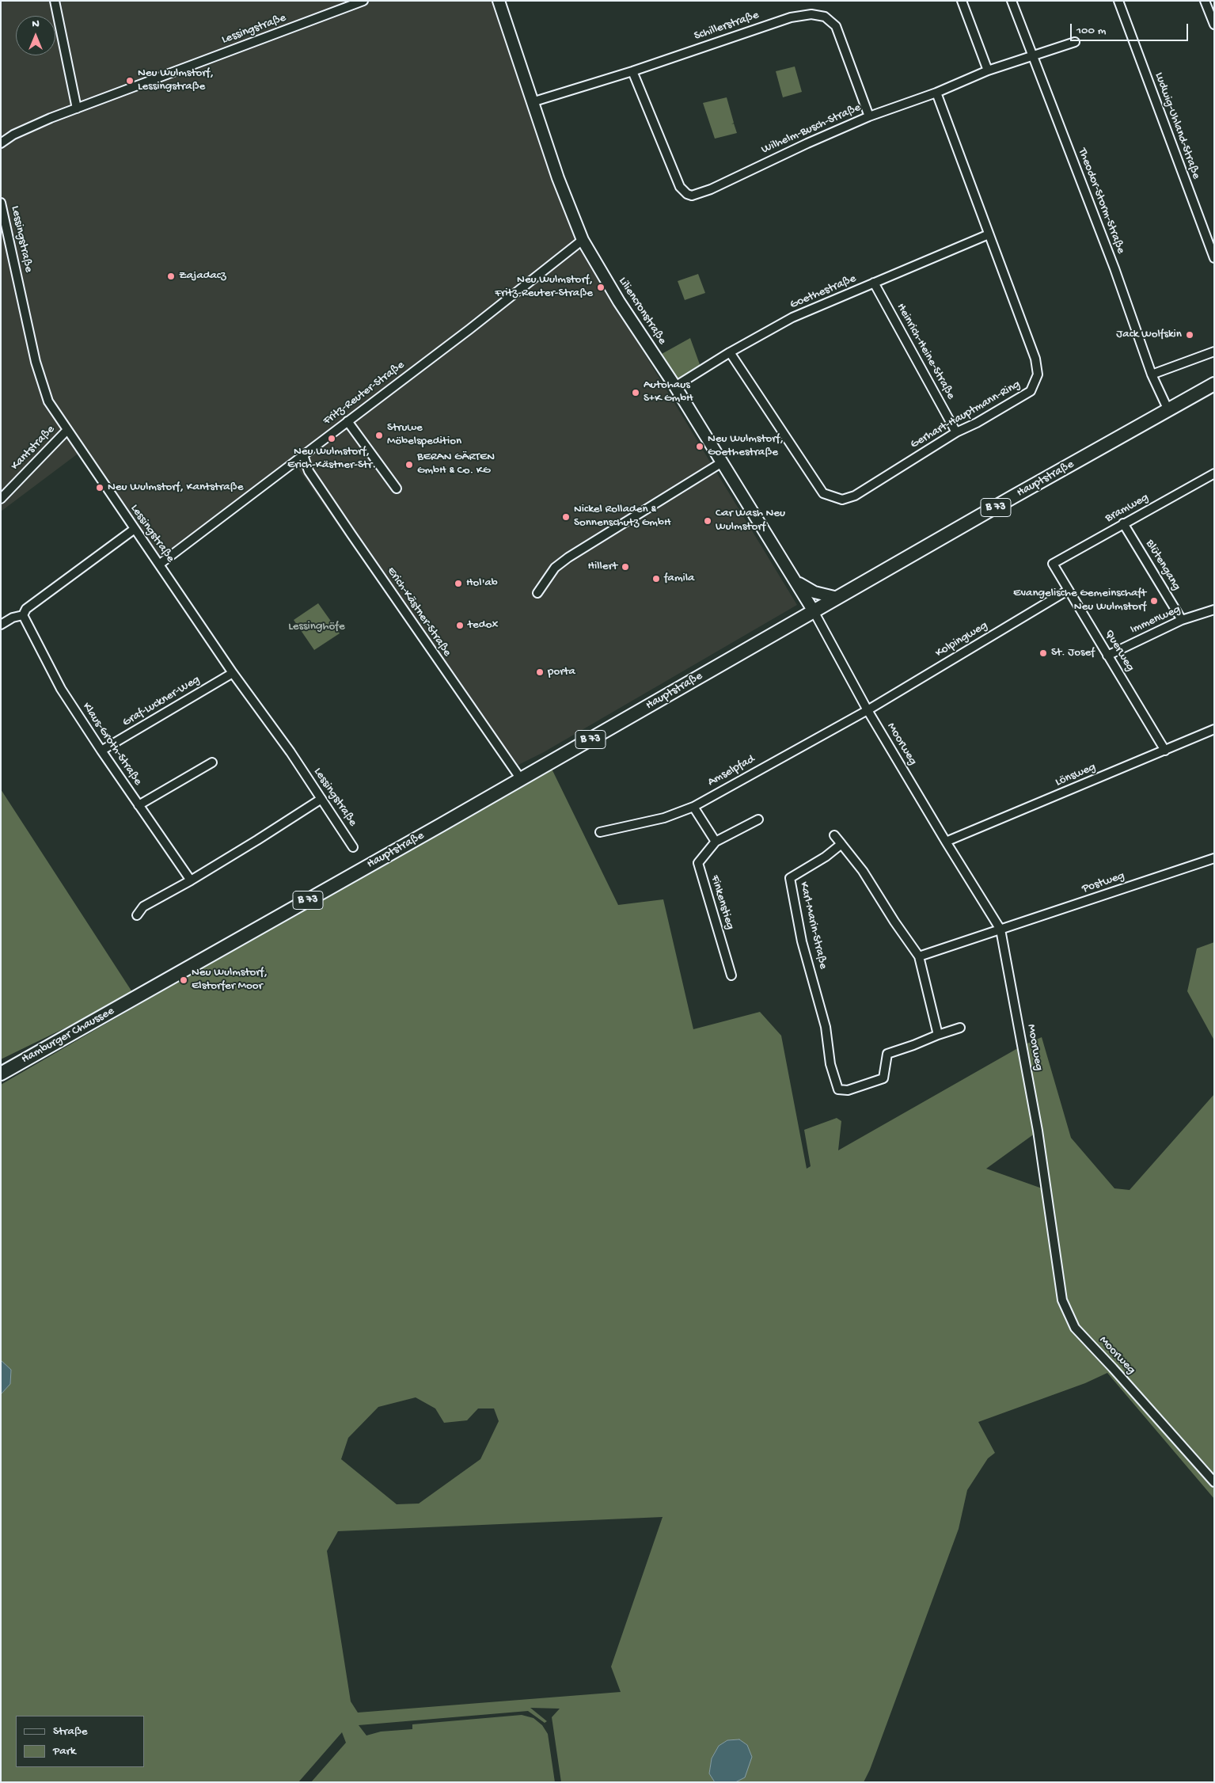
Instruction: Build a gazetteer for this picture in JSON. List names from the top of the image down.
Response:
{
  "streets": {
    "main road": ["Hauptstraße", "B 73", "Hamburger Chaussee"],
    "street": [
      "Schillerstraße",
      "Lessingstraße",
      "Ludwig-Uhland-Straße",
      "Wilhelm-Busch-Straße",
      "Theodor-Storm-Straße",
      "Goethestraße",
      "Liliencronstraße",
      "Heinrich-Heine-Straße",
      "Fritz-Reuter-Straße",
      "Gerhart-Hauptmann-Ring",
      "Kantstraße",
      "Bramweg",
      "Blütengang",
      "Erich-Kästner-Straße",
      "Immenweg",
      "Kolpingweg",
      "Querweg",
      "Graf-Luckner-Weg",
      "Klaus-Groth-Straße",
      "Moorweg",
      "Amselpfad",
      "Lönsweg",
      "Postweg",
      "Finkenstieg",
      "Karl-Marin-Straße"
    ]
  },
  "crossings": [
    ["Schillerstraße", "Wilhelm-Busch-Straße"],
    ["Schillerstraße", "Liliencronstraße"],
    ["Lessingstraße", "Fritz-Reuter-Straße"],
    ["Lessingstraße", "Kantstraße"],
    ["Lessingstraße", "Graf-Luckner-Weg"],
    ["Wilhelm-Busch-Straße", "Theodor-Storm-Straße"],
    ["Wilhelm-Busch-Straße", "Gerhart-Hauptmann-Ring"],
    ["Theodor-Storm-Straße", "Hauptstraße"],
    ["Goethestraße", "Liliencronstraße"],
    ["Goethestraße", "Heinrich-Heine-Straße"],
    ["Goethestraße", "Gerhart-Hauptmann-Ring"],
    ["Liliencronstraße", "Fritz-Reuter-Straße"],
    ["Liliencronstraße", "Hauptstraße"],
    ["Liliencronstraße", "Moorweg"],
    ["Heinrich-Heine-Straße", "Gerhart-Hauptmann-Ring"],
    ["Fritz-Reuter-Straße", "Erich-Kästner-Straße"],
    ["Hauptstraße", "Erich-Kästner-Straße"],
    ["Hauptstraße", "Moorweg"],
    ["Hauptstraße", "Hamburger Chaussee"],
    ["Bramweg", "Blütengang"],
    ["Bramweg", "Querweg"],
    ["Blütengang", "Immenweg"],
    ["Immenweg", "Querweg"],
    ["Kolpingweg", "Querweg"],
    ["Kolpingweg", "Moorweg"],
    ["Kolpingweg", "Amselpfad"],
    ["Querweg", "Lönsweg"],
    ["Graf-Luckner-Weg", "Klaus-Groth-Straße"],
    ["Moorweg", "Amselpfad"],
    ["Moorweg", "Lönsweg"],
    ["Moorweg", "Postweg"]
  ],
  "parks": ["Lessinghöfe"],
  "places": [
    "Neu Wulmstorf, Lessingstraße",
    "Zajadacz",
    "Neu Wulmstorf, Fritz-Reuter-Straße",
    "Jack Wolfskin",
    "Autohaus S+K GmbH",
    "Struwe Möbelspedition",
    "Neu Wulmstorf, Erich-Kästner-Str.",
    "Neu Wulmstorf, Goethestraße",
    "BERAN GÄRTEN GmbH & Co. KG",
    "Neu Wulmstorf, Kantstraße",
    "Nickel Rolladen & Sonnenschutz GmbH",
    "Car Wash Neu Wulmstorf",
    "Hillert",
    "famila",
    "Hol'ab",
    "Evangelische Gemeinschaft Neu Wulmstorf",
    "tedox",
    "St. Josef",
    "porta",
    "Neu Wulmstorf, Elstorfer Moor"
  ],
  "legend": ["Straße", "Park"],
  "scale_bar": "100 m",
  "north": "top"
}
